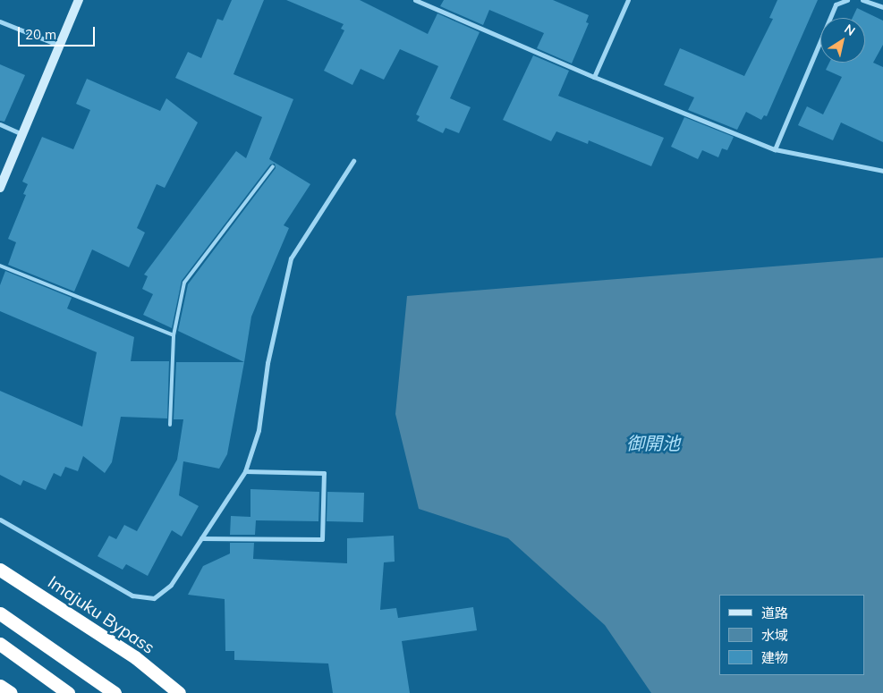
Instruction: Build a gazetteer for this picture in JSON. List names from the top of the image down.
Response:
{
  "streets": {
    "highway": ["Imajuku Bypass"]
  },
  "water": ["御開池"],
  "legend": ["道路", "水域", "建物"],
  "scale_bar": "20 m",
  "north": "top right"
}
